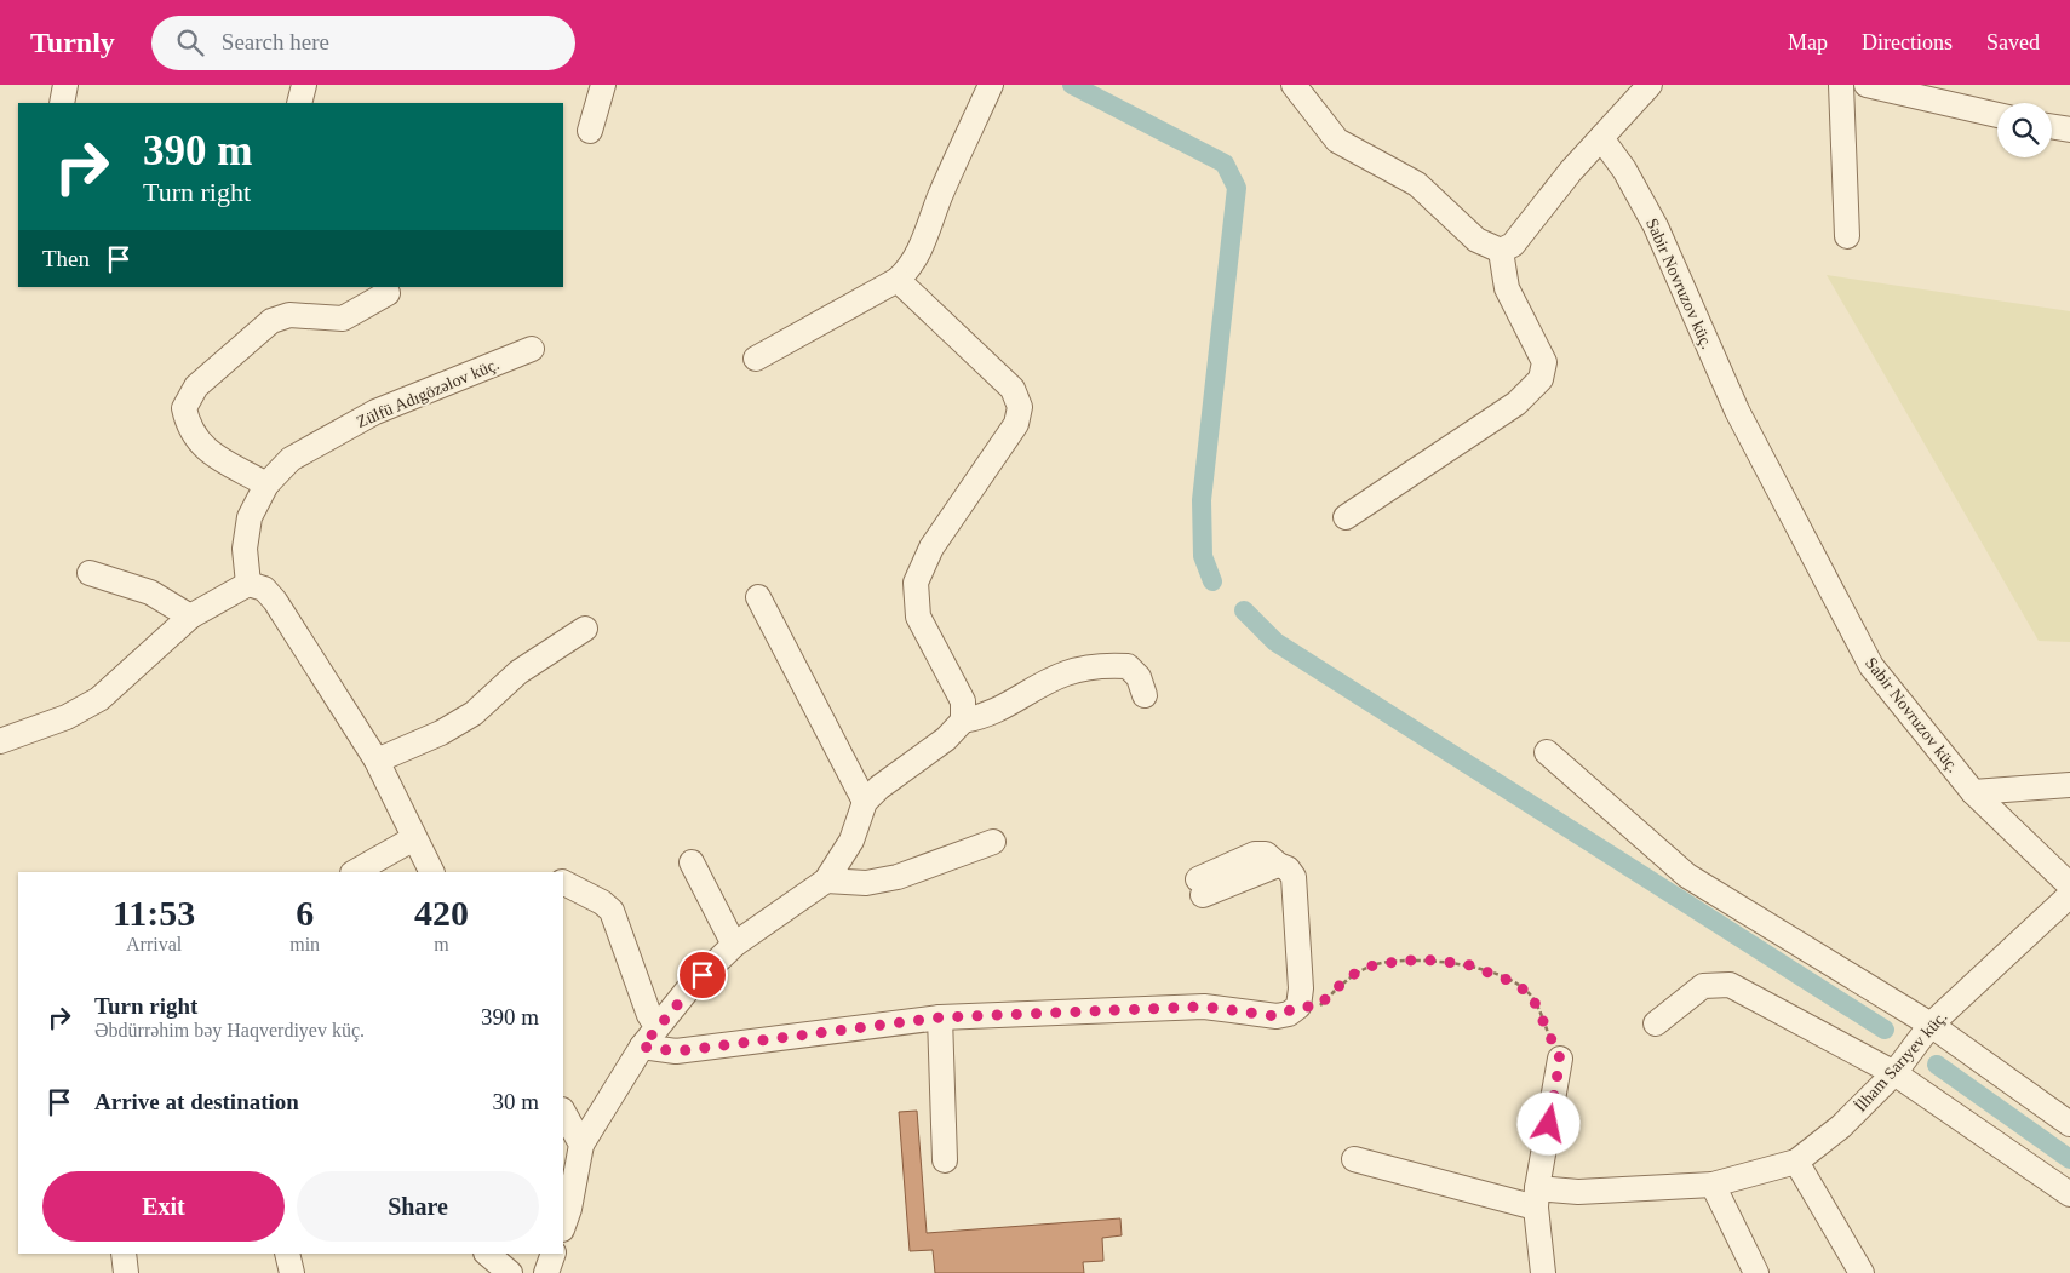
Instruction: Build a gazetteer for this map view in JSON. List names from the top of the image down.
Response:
{
  "streets": {
    "street": ["Sabir Novruzov küç.", "Zülfü Adıgözəlov küç.", "İlham Sarıyev küç."]
  },
  "page": {
    "header": "Turnly",
    "search": "Search here",
    "nav": ["Map", "Directions", "Saved"],
    "turn": ["390 m", "Turn right"],
    "then": "Then",
    "eta": [
      "11:53",
      "Arrival",
      "6",
      "min",
      "420",
      "m"
    ],
    "list": [
      {
        "name": "Turn right",
        "note": "Əbdürrəhim bəy Haqverdiyev küç.",
        "value": "390 m"
      },
      {
        "name": "Arrive at destination",
        "value": "30 m"
      }
    ],
    "buttons": ["Exit", "Share"]
  }
}
